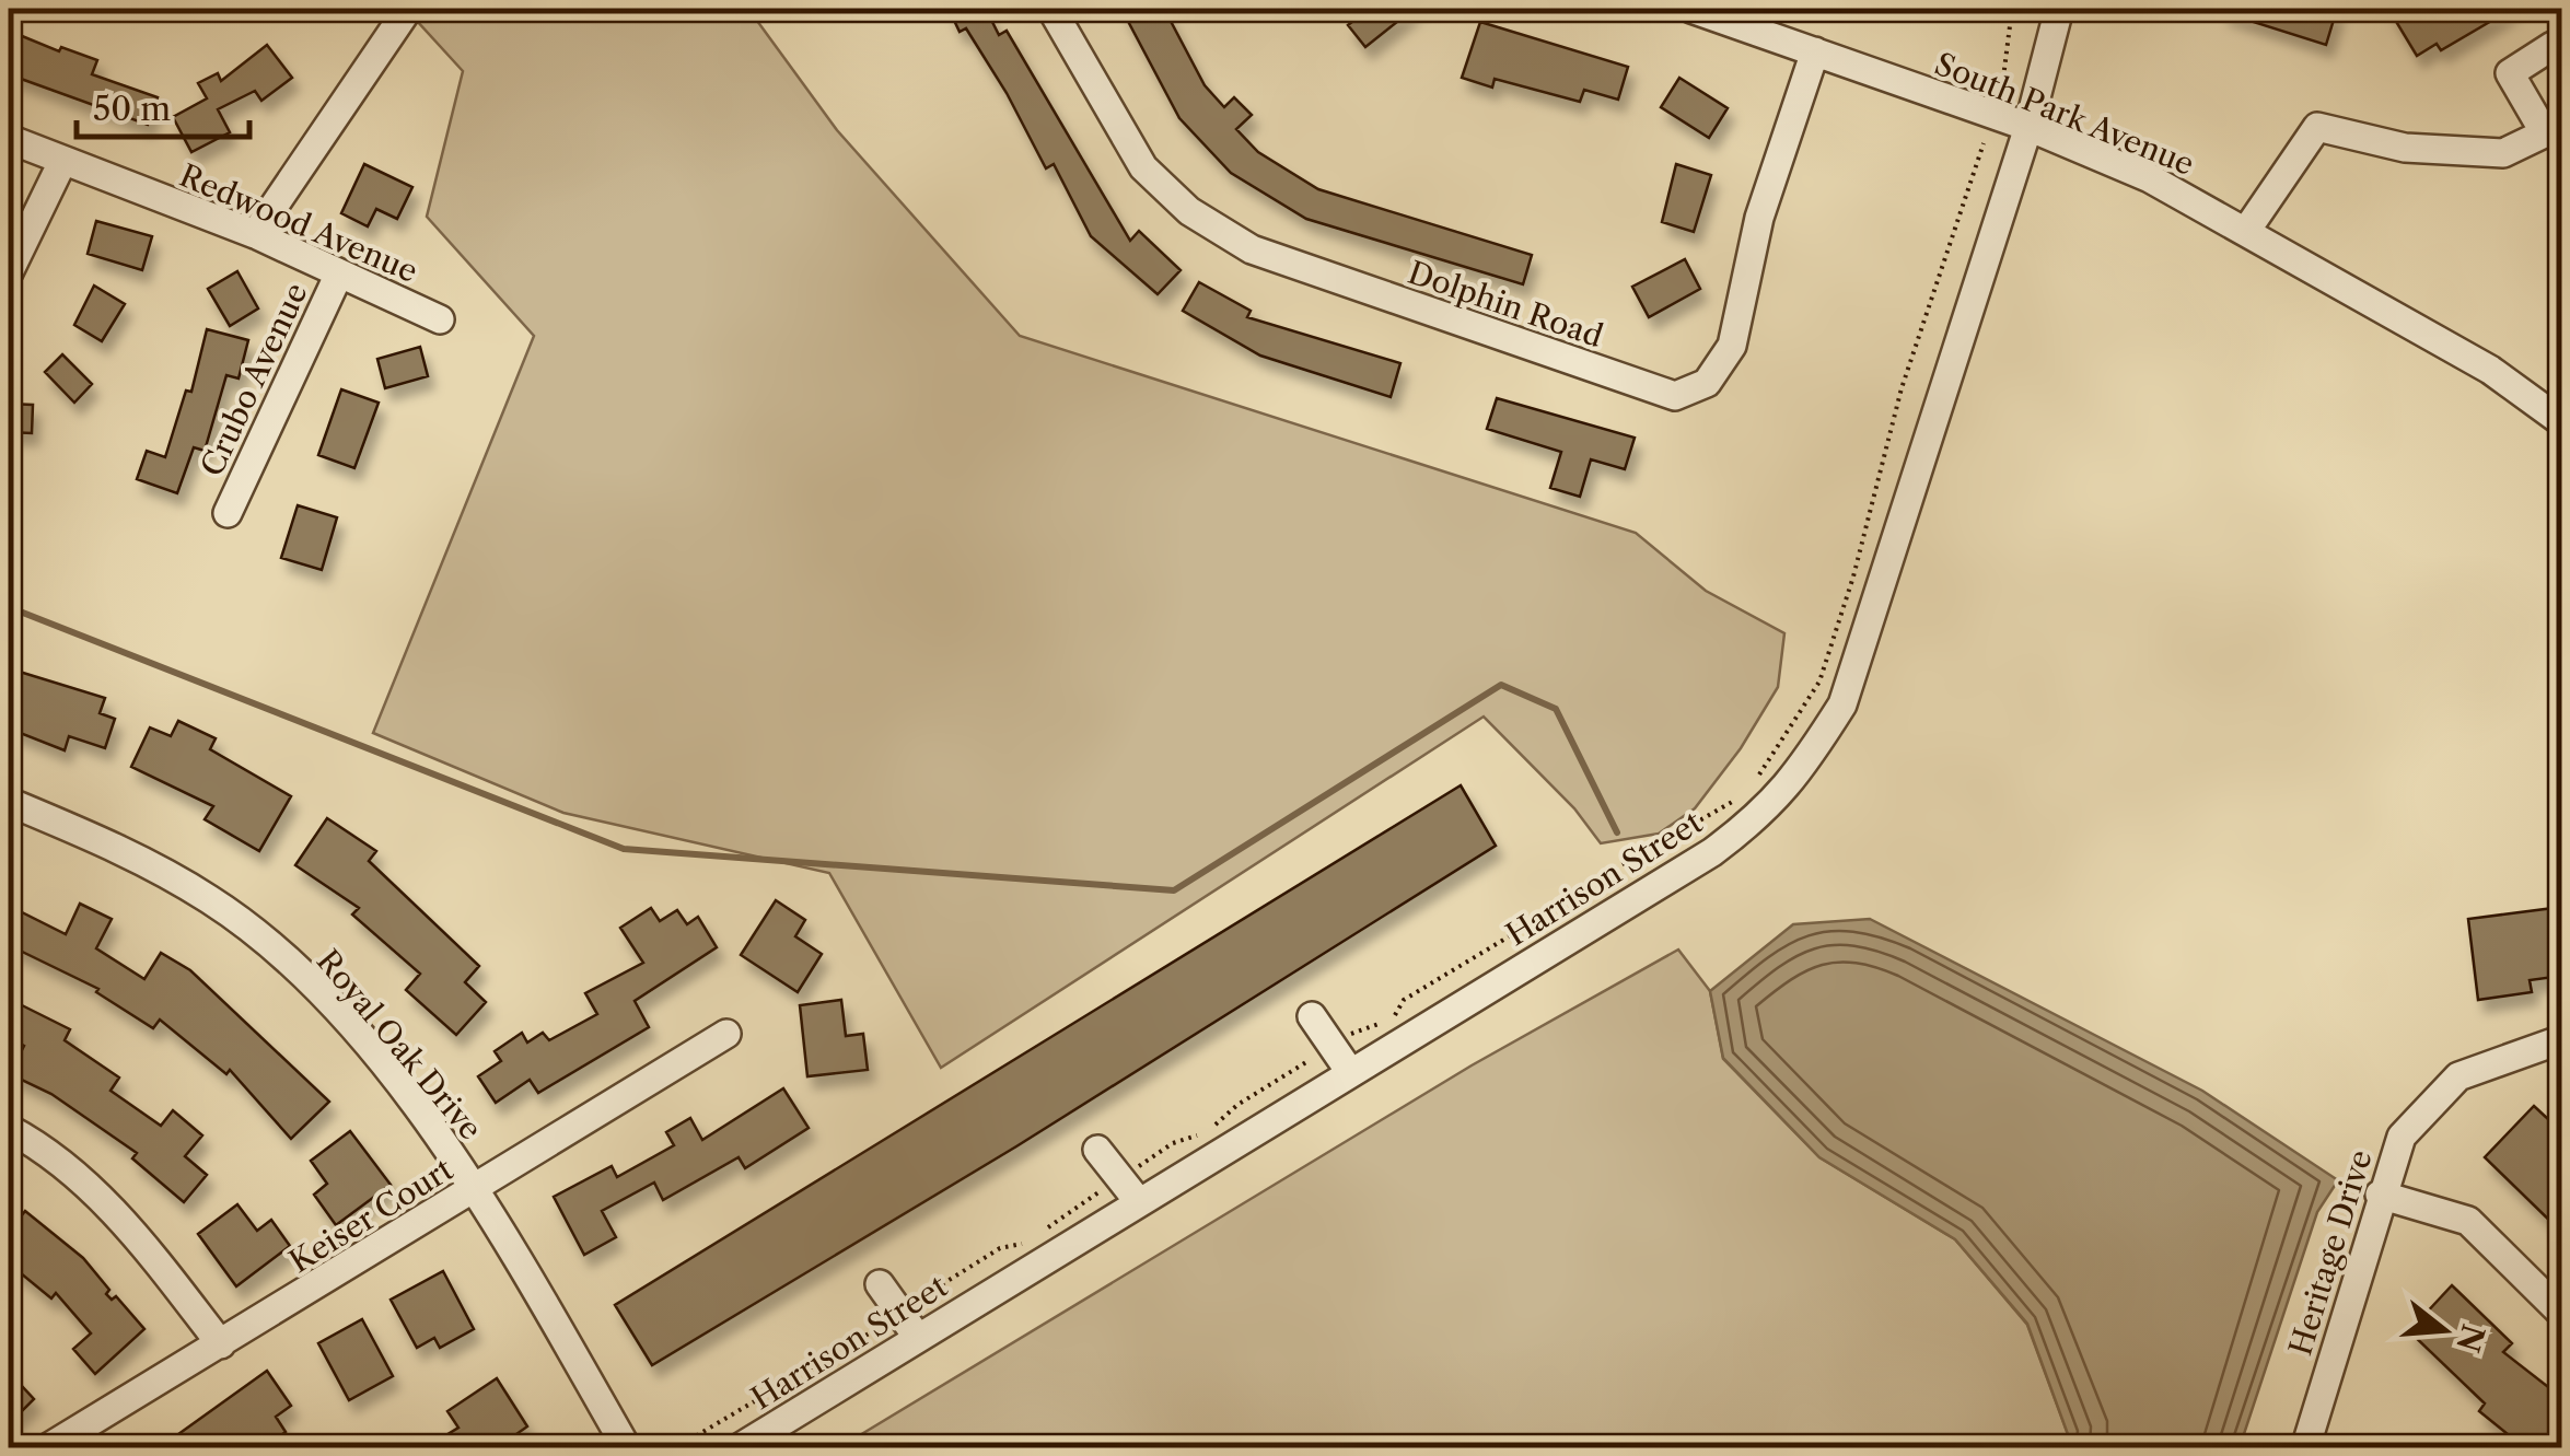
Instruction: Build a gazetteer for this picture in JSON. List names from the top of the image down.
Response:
{
  "streets": {
    "street": [
      "South Park Avenue",
      "Redwood Avenue",
      "Dolphin Road",
      "Crubo Avenue",
      "Harrison Street",
      "Royal Oak Drive",
      "Keiser Court",
      "Heritage Drive"
    ]
  },
  "crossings": [
    ["South Park Avenue", "Dolphin Road"],
    ["South Park Avenue", "Harrison Street"],
    ["Redwood Avenue", "Crubo Avenue"],
    ["Royal Oak Drive", "Keiser Court"]
  ],
  "scale_bar": "50 m",
  "north": "right"
}
